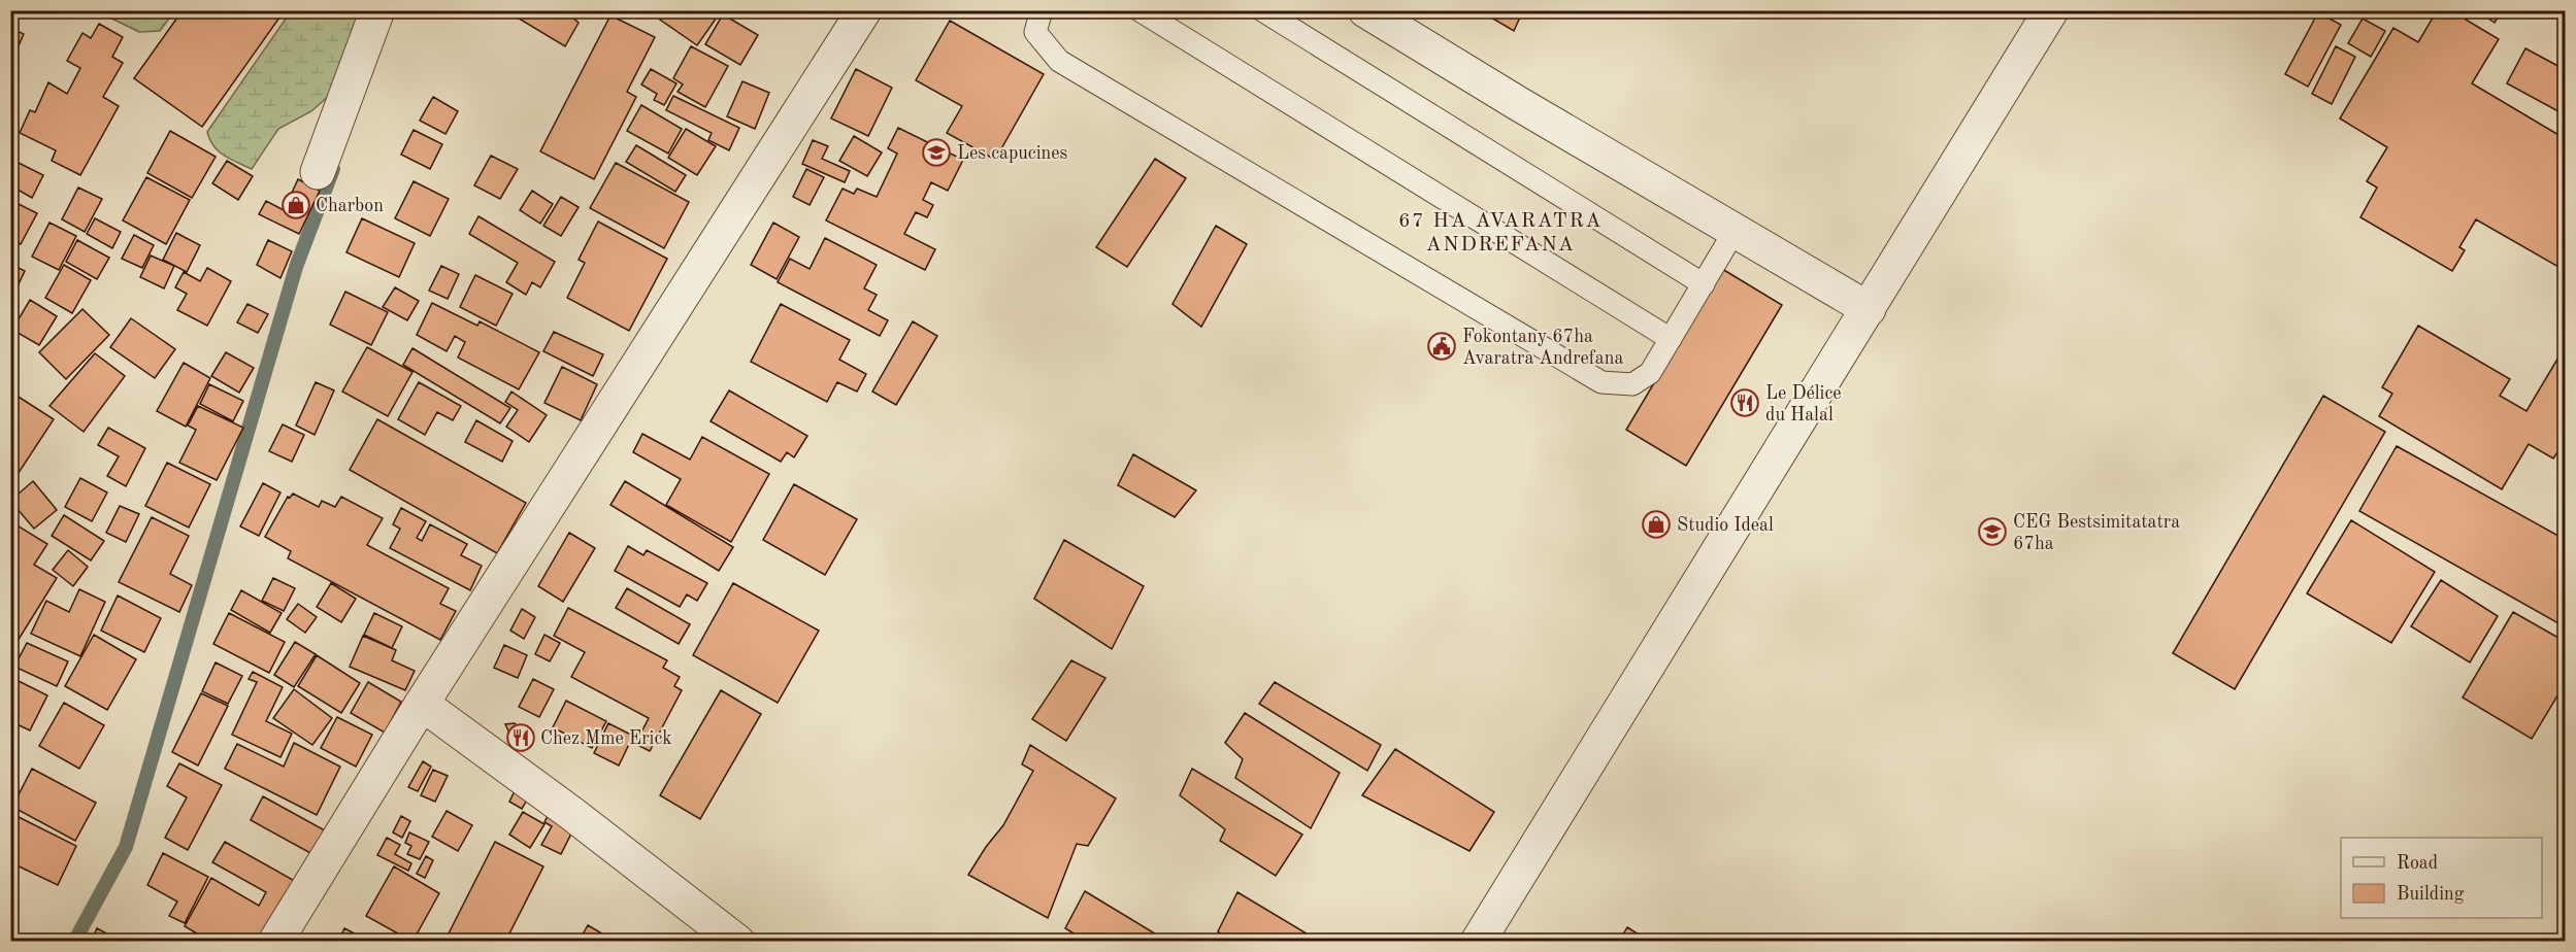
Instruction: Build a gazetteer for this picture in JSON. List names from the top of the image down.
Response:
{
  "districts": ["67 HA AVARATRA ANDREFANA"],
  "places": {
    "school or university": ["Les capucines", "CEG Bestsimitatatra 67ha"],
    "shop": ["Charbon", "Studio Ideal"],
    "public building": ["Fokontany 67ha Avaratra Andrefana"],
    "restaurant": ["Le Délice du Halal", "Chez Mme Erick"]
  },
  "legend": ["Road", "Building"]
}
